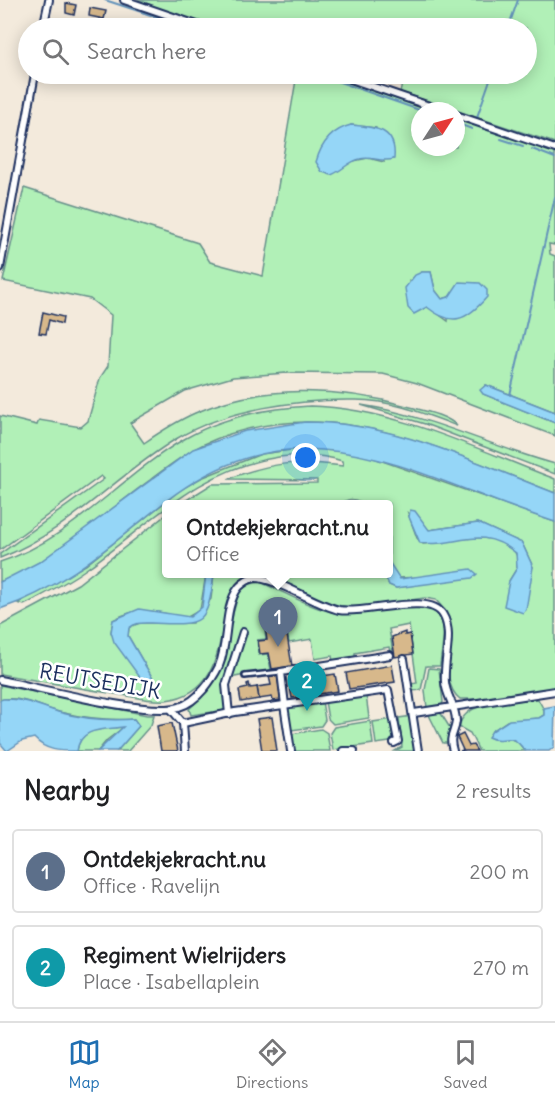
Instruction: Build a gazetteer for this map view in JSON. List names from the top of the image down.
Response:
{
  "streets": {
    "street": ["REUTSEDIJK"]
  },
  "north": "top right",
  "page": {
    "search": "Search here",
    "popup": ["Ontdekjekracht.nu", "Office"],
    "pins": ["1", "2"],
    "heading": ["Nearby", "2 results"],
    "list": [
      {
        "mark": "1",
        "name": "Ontdekjekracht.nu",
        "note": "Office · Ravelijn",
        "value": "200 m"
      },
      {
        "mark": "2",
        "name": "Regiment Wielrijders",
        "note": "Place · Isabellaplein",
        "value": "270 m"
      }
    ],
    "nav": ["Map", "Directions", "Saved"]
  }
}
